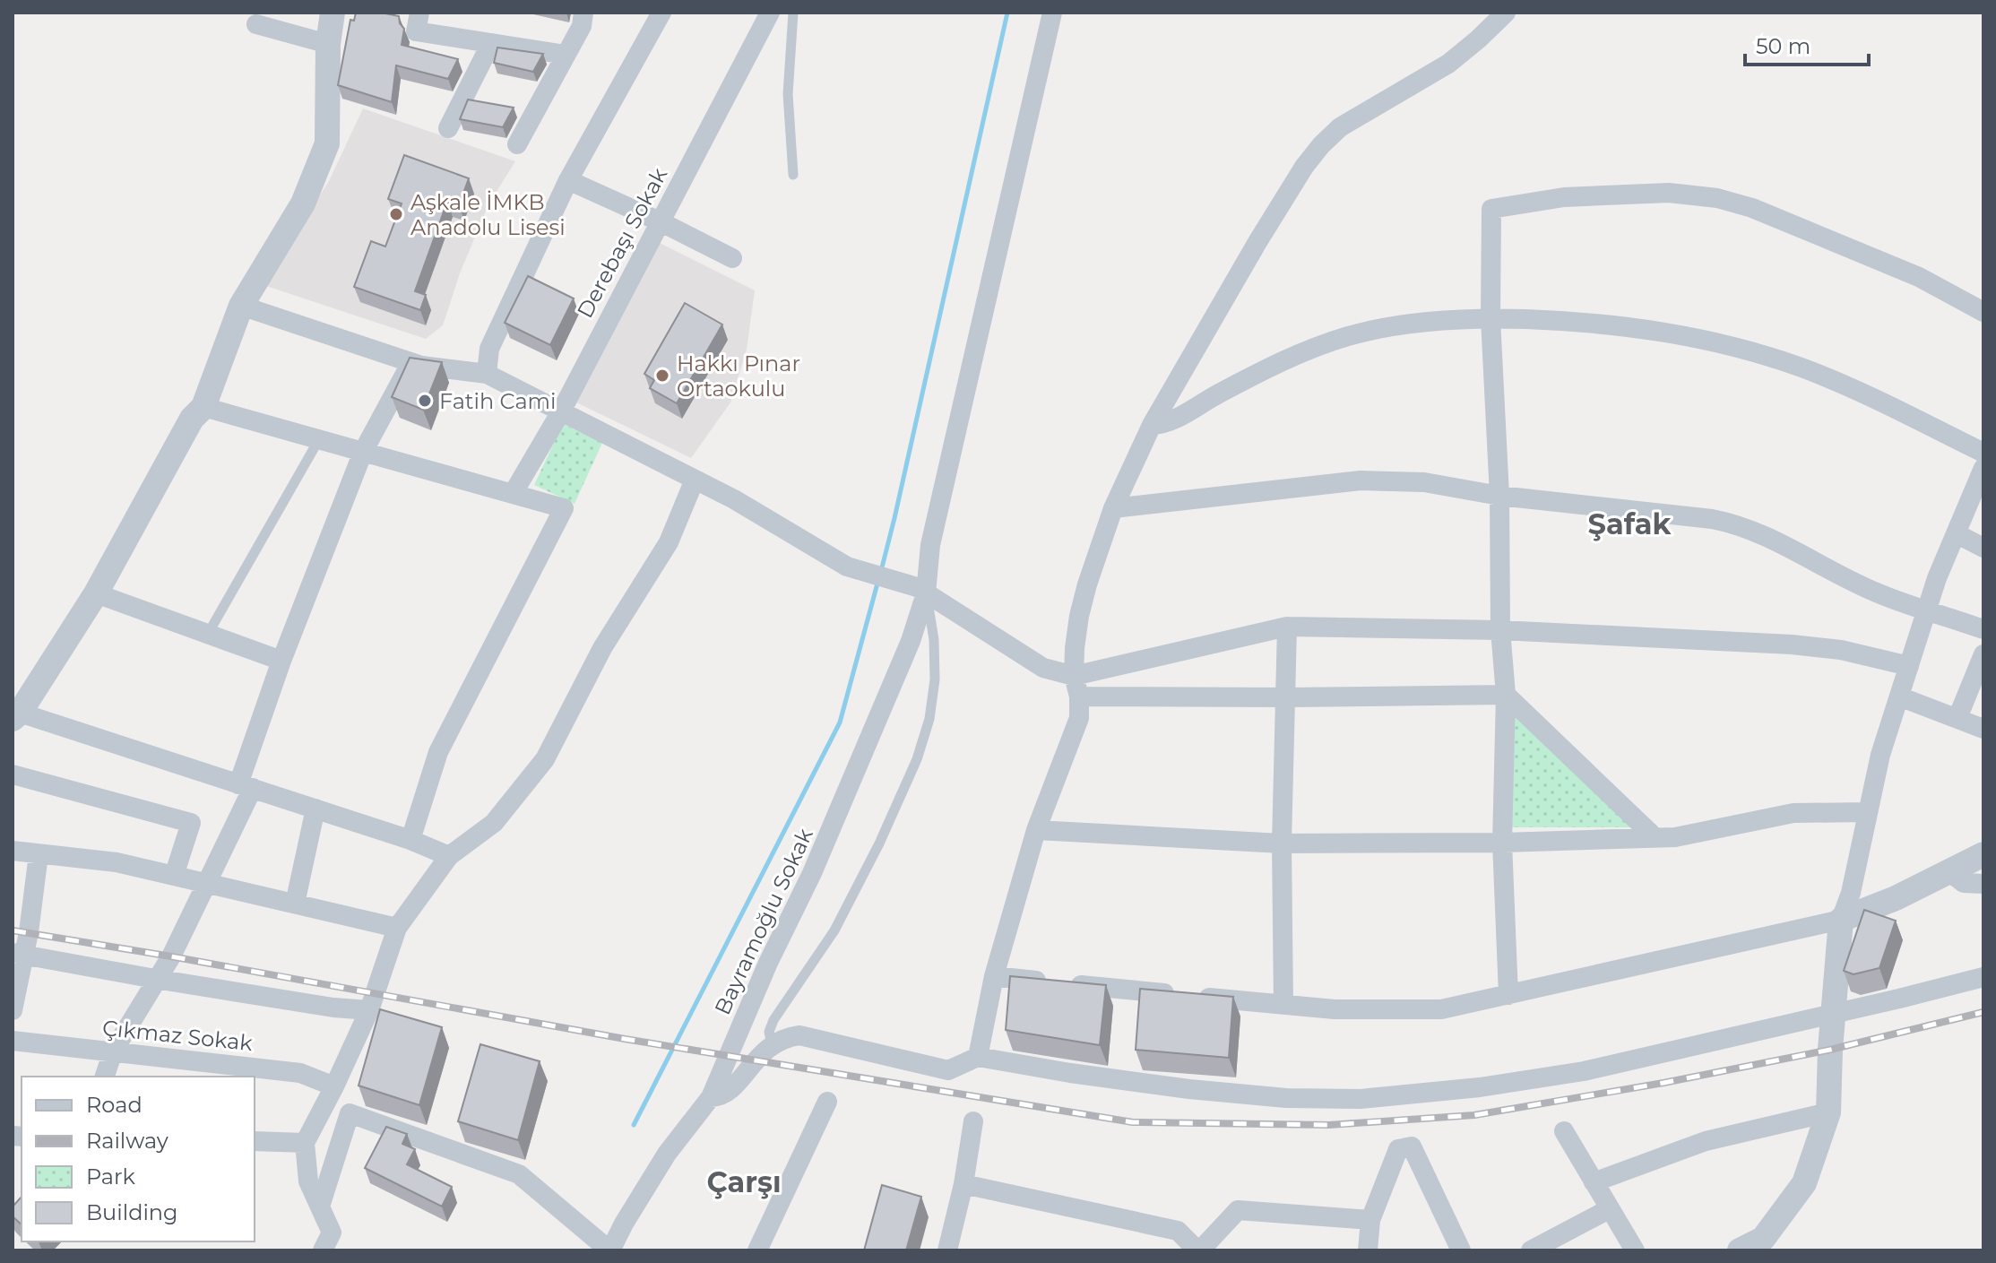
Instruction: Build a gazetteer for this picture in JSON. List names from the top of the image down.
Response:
{
  "streets": {
    "street": ["Derebaşı Sokak", "Bayramoğlu Sokak", "Çıkmaz Sokak"]
  },
  "districts": ["Şafak", "Çarşı"],
  "places": ["Aşkale İMKB Anadolu Lisesi", "Hakkı Pınar Ortaokulu", "Fatih Cami"],
  "legend": [
    "Road",
    "Railway",
    "Park",
    "Building"
  ],
  "scale_bar": "50 m"
}
